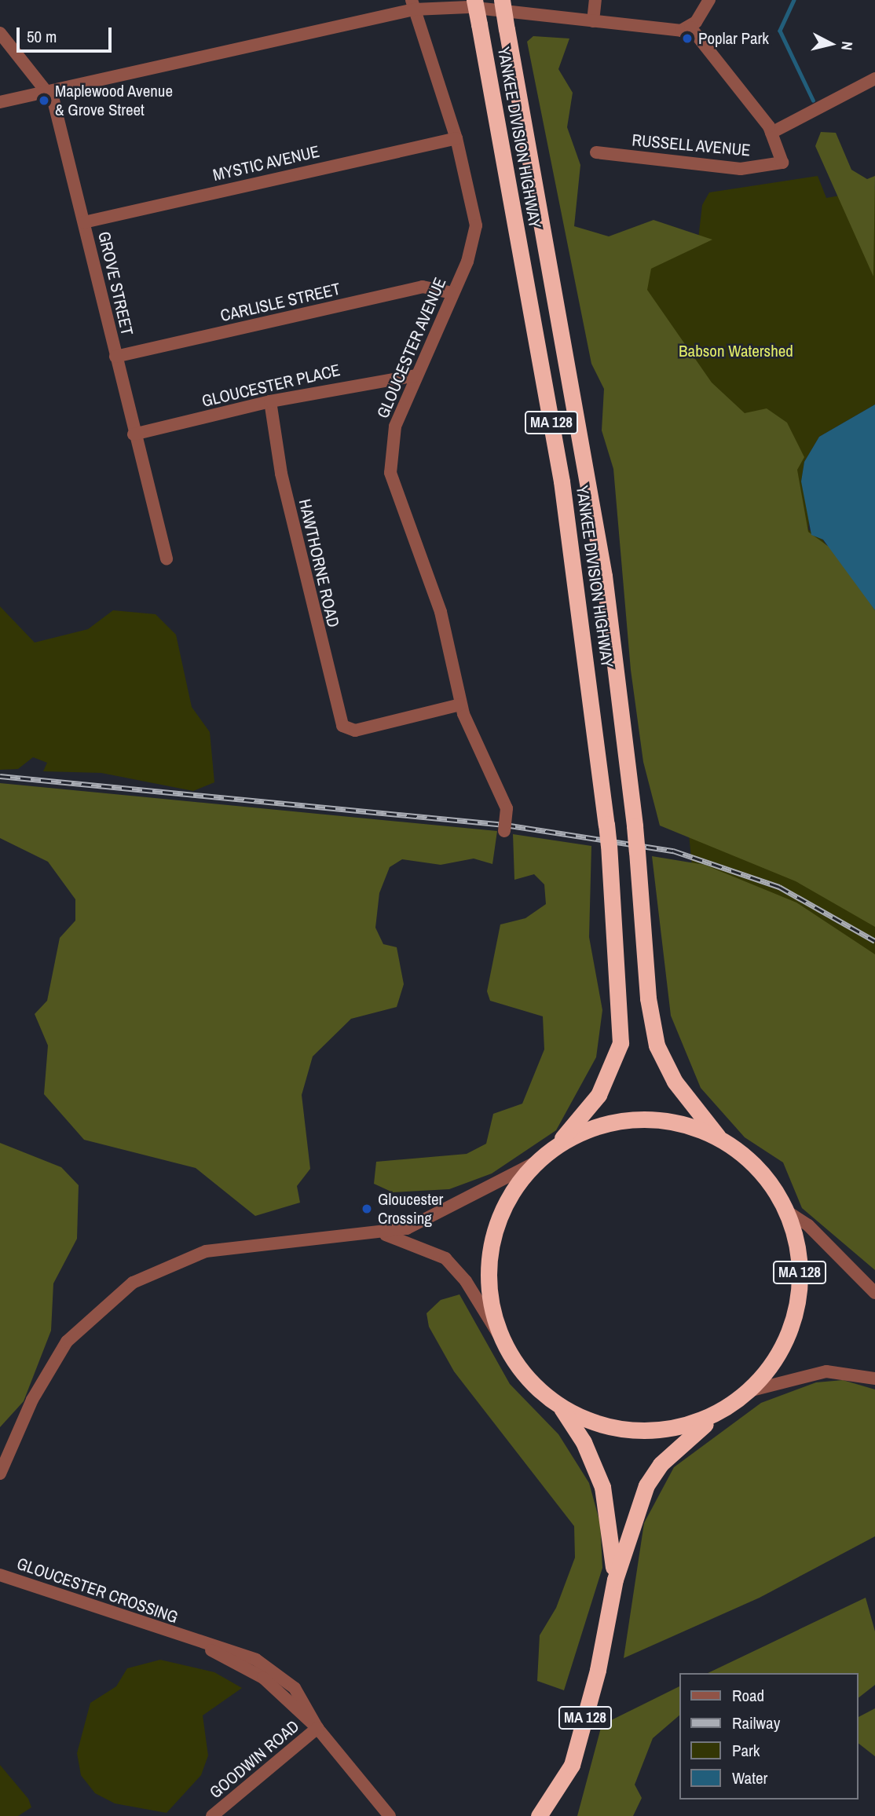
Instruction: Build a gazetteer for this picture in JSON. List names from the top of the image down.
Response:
{
  "streets": {
    "highway": ["YANKEE DIVISION HIGHWAY", "MA 128"],
    "street": [
      "RUSSELL AVENUE",
      "MYSTIC AVENUE",
      "GROVE STREET",
      "CARLISLE STREET",
      "GLOUCESTER AVENUE",
      "GLOUCESTER PLACE",
      "HAWTHORNE ROAD",
      "GLOUCESTER CROSSING",
      "GOODWIN ROAD"
    ]
  },
  "crossings": [
    ["YANKEE DIVISION HIGHWAY", "MA 128"],
    ["MYSTIC AVENUE", "GROVE STREET"],
    ["MYSTIC AVENUE", "GLOUCESTER AVENUE"],
    ["GROVE STREET", "CARLISLE STREET"],
    ["GROVE STREET", "GLOUCESTER PLACE"],
    ["CARLISLE STREET", "GLOUCESTER AVENUE"],
    ["GLOUCESTER AVENUE", "GLOUCESTER PLACE"],
    ["GLOUCESTER AVENUE", "HAWTHORNE ROAD"],
    ["GLOUCESTER PLACE", "HAWTHORNE ROAD"],
    ["GLOUCESTER CROSSING", "GOODWIN ROAD"]
  ],
  "parks": ["Babson Watershed"],
  "places": ["Poplar Park", "Maplewood Avenue & Grove Street", "Gloucester Crossing"],
  "legend": [
    "Road",
    "Railway",
    "Park",
    "Water"
  ],
  "scale_bar": "50 m",
  "north": "right"
}
